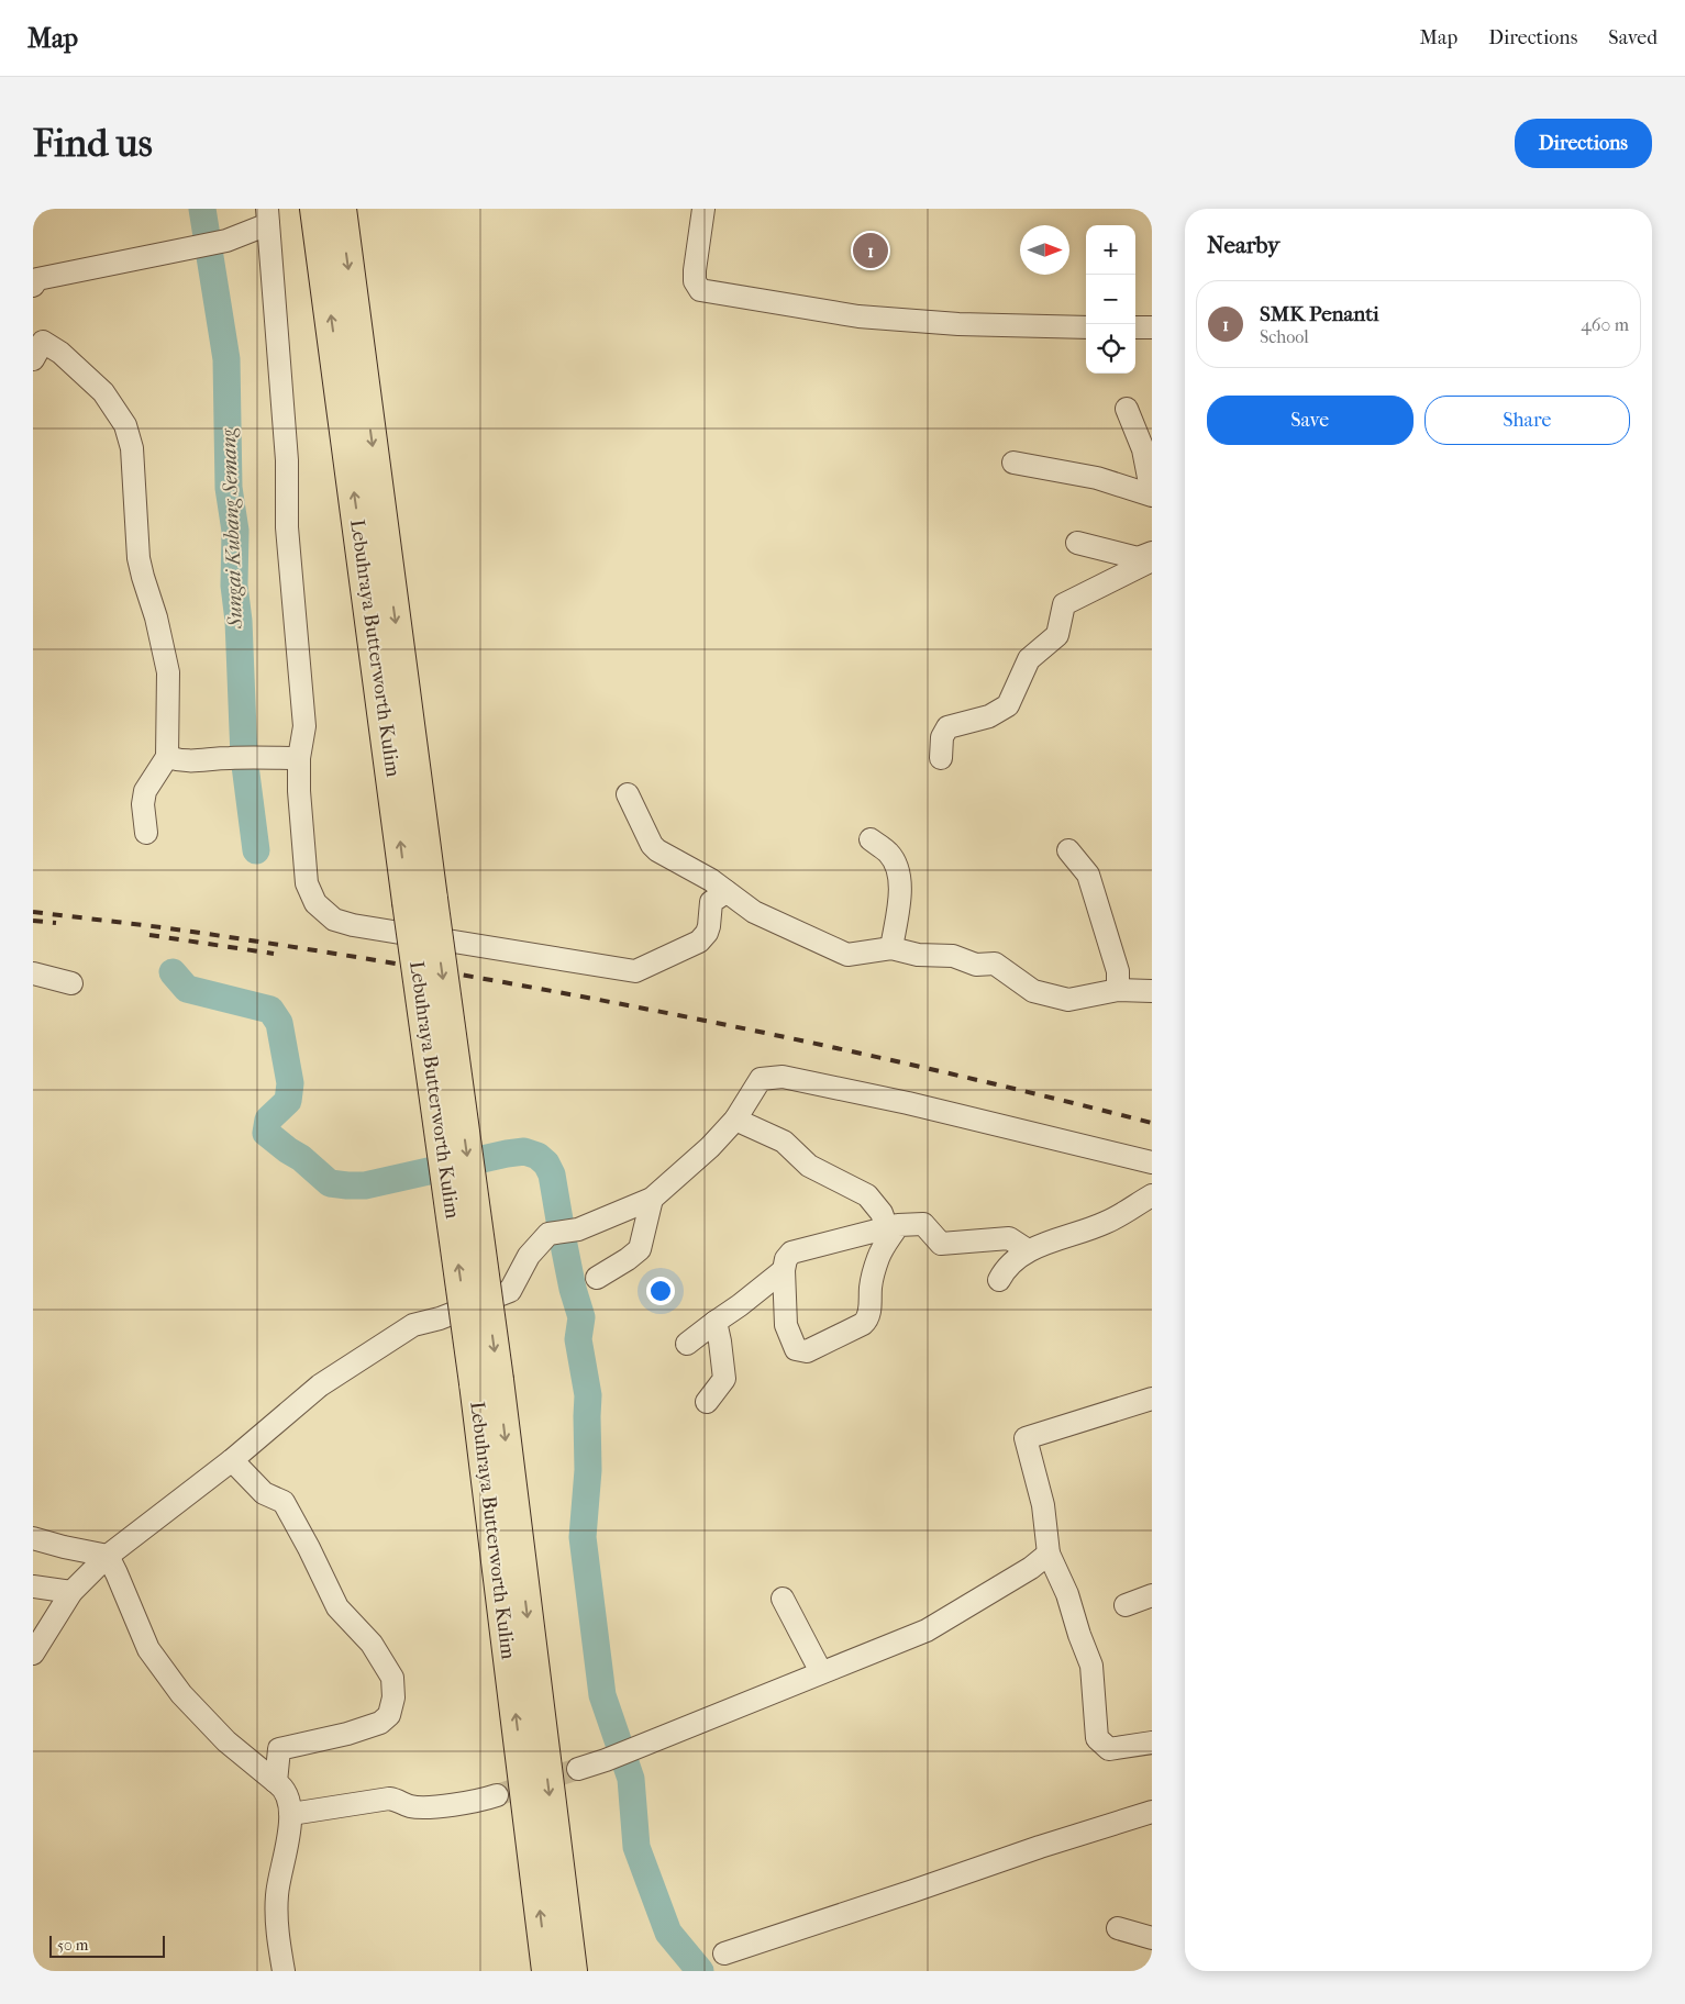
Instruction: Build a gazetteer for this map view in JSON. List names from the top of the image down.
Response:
{
  "streets": {
    "highway": ["Lebuhraya Butterworth Kulim"]
  },
  "water": ["Sungai Kubang Semang"],
  "scale_bar": "50 m",
  "north": "right",
  "page": {
    "header": "Map",
    "nav": ["Map", "Directions", "Saved"],
    "buttons": [
      "Directions",
      ["Save", "Share"]
    ],
    "title": "Find us",
    "heading": "Nearby",
    "map_buttons": ["+", "−"],
    "pins": "1",
    "list": [
      {
        "mark": "1",
        "name": "SMK Penanti",
        "note": "School",
        "value": "460 m"
      }
    ],
    "scale": "50 m"
  }
}
